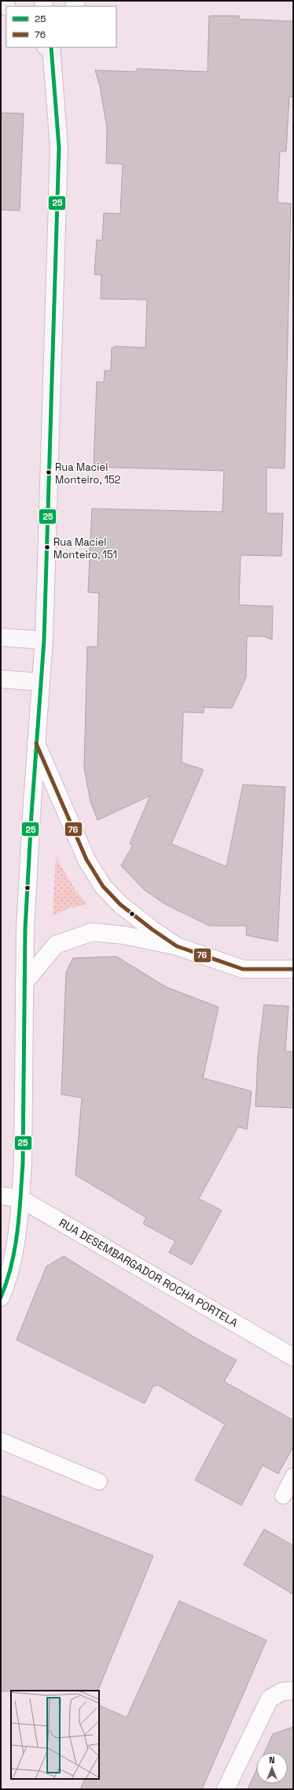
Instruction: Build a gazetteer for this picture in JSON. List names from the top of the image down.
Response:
{
  "streets": {
    "street": ["RUA DESEMBARGADOR ROCHA PORTELA"]
  },
  "places": ["Rua Maciel Monteiro, 152", "Rua Maciel Monteiro, 151"],
  "lines": ["transit line 25", "transit line 76"],
  "legend": ["25", "76"],
  "north": "top"
}
